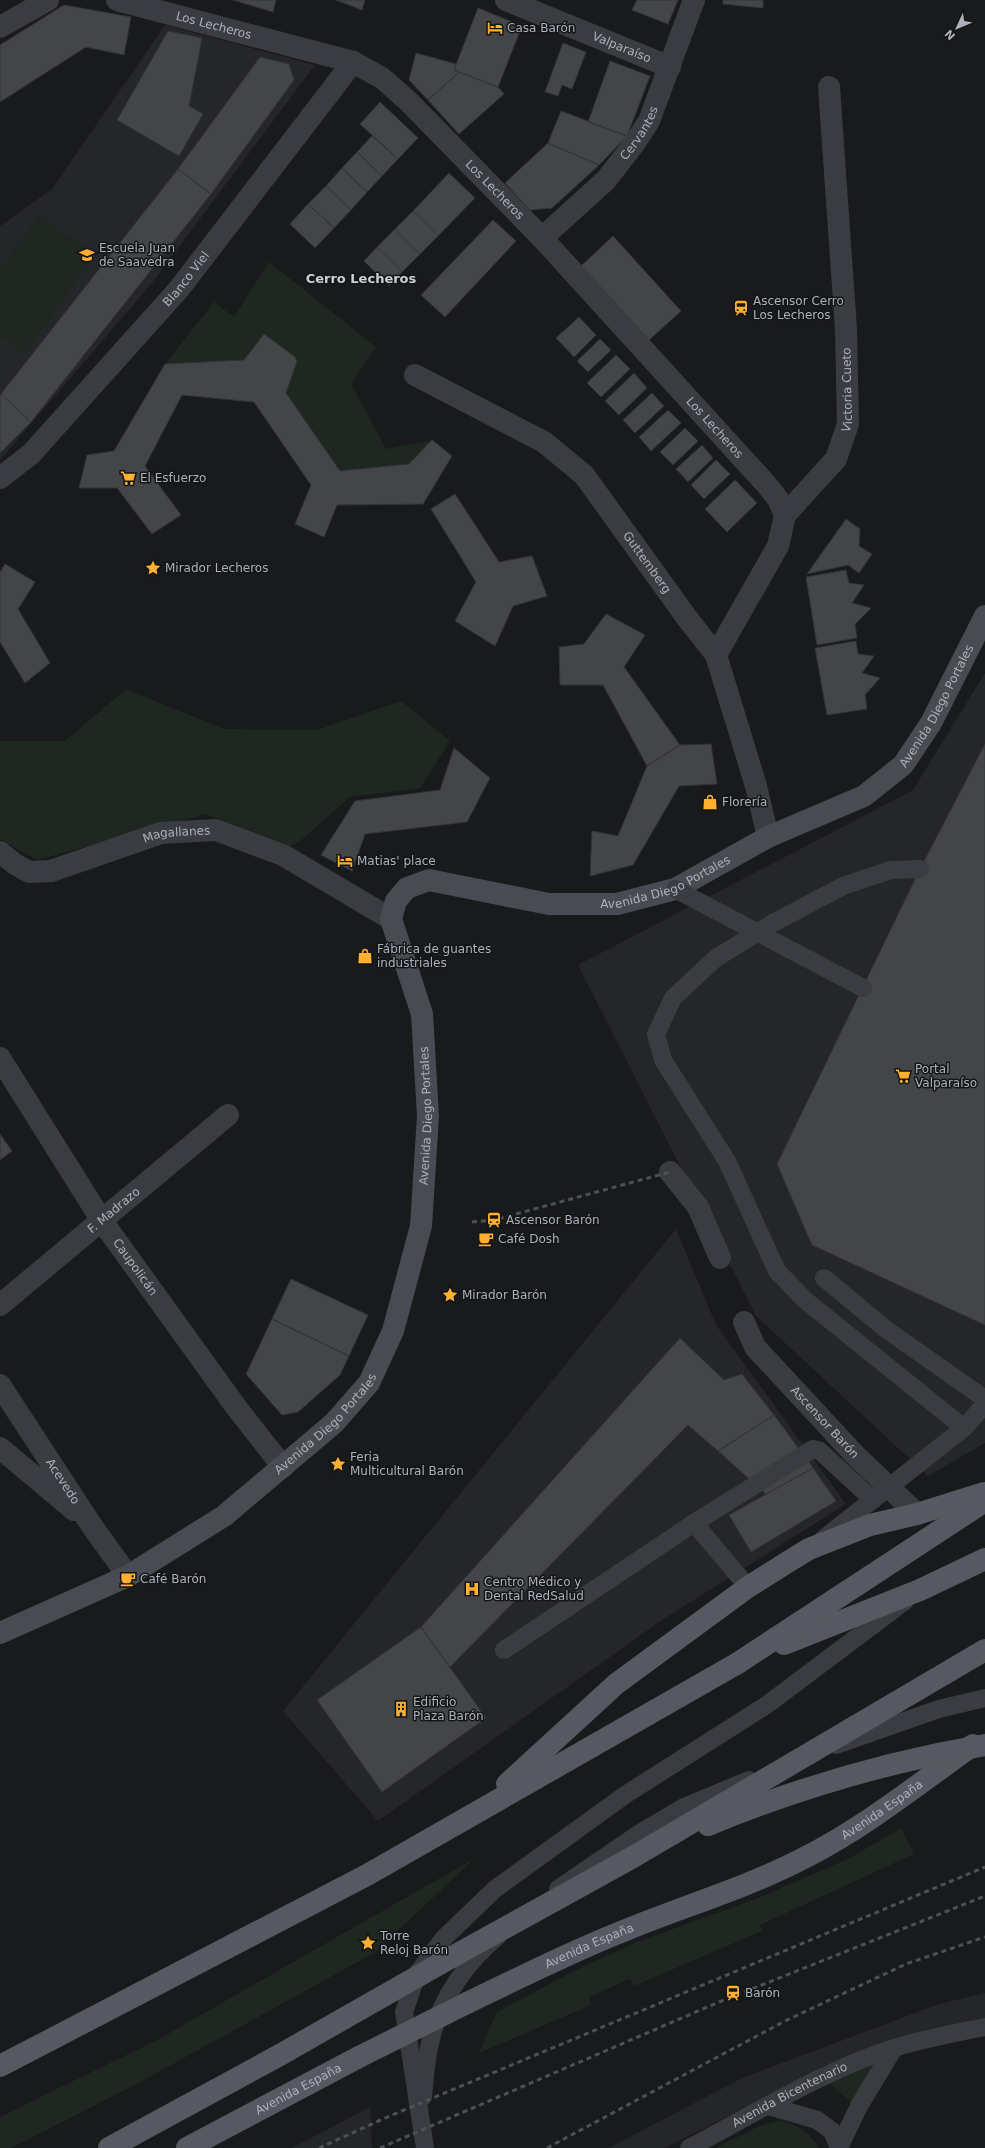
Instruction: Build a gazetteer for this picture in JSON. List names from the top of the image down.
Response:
{
  "streets": {
    "main road": ["Avenida Diego Portales", "Avenida España"],
    "street": [
      "Los Lecheros",
      "Valparaíso",
      "Cervantes",
      "Blanco Viel",
      "Victoria Cueto",
      "Guttemberg",
      "Magallanes",
      "F. Madrazo",
      "Caupolicán",
      "Ascensor Barón",
      "Acevedo"
    ],
    "lane": ["Avenida Bicentenario"]
  },
  "crossings": [
    ["Los Lecheros", "Cervantes"],
    ["Los Lecheros", "Blanco Viel"],
    ["Los Lecheros", "Victoria Cueto"],
    ["Valparaíso", "Cervantes"],
    ["Guttemberg", "Avenida Diego Portales"],
    ["Avenida Diego Portales", "Magallanes"],
    ["Avenida Diego Portales", "Caupolicán"],
    ["Avenida Diego Portales", "Acevedo"],
    ["F. Madrazo", "Caupolicán"]
  ],
  "districts": ["Cerro Lecheros"],
  "places": {
    "hotel": ["Casa Barón", "Matias' place"],
    "school or university": ["Escuela Juan de Saavedra"],
    "station": ["Ascensor Cerro Los Lecheros", "Ascensor Barón", "Barón"],
    "supermarket": ["El Esfuerzo", "Portal Valparaíso"],
    "place": [
      "Mirador Lecheros",
      "Mirador Barón",
      "Feria Multicultural Barón",
      "Torre Reloj Barón"
    ],
    "shop": ["Florería", "Fábrica de guantes industriales"],
    "cafe": ["Café Dosh", "Café Barón"],
    "hospital": ["Centro Médico y Dental RedSalud"],
    "building": ["Edificio Plaza Barón"]
  },
  "north": "bottom left"
}
